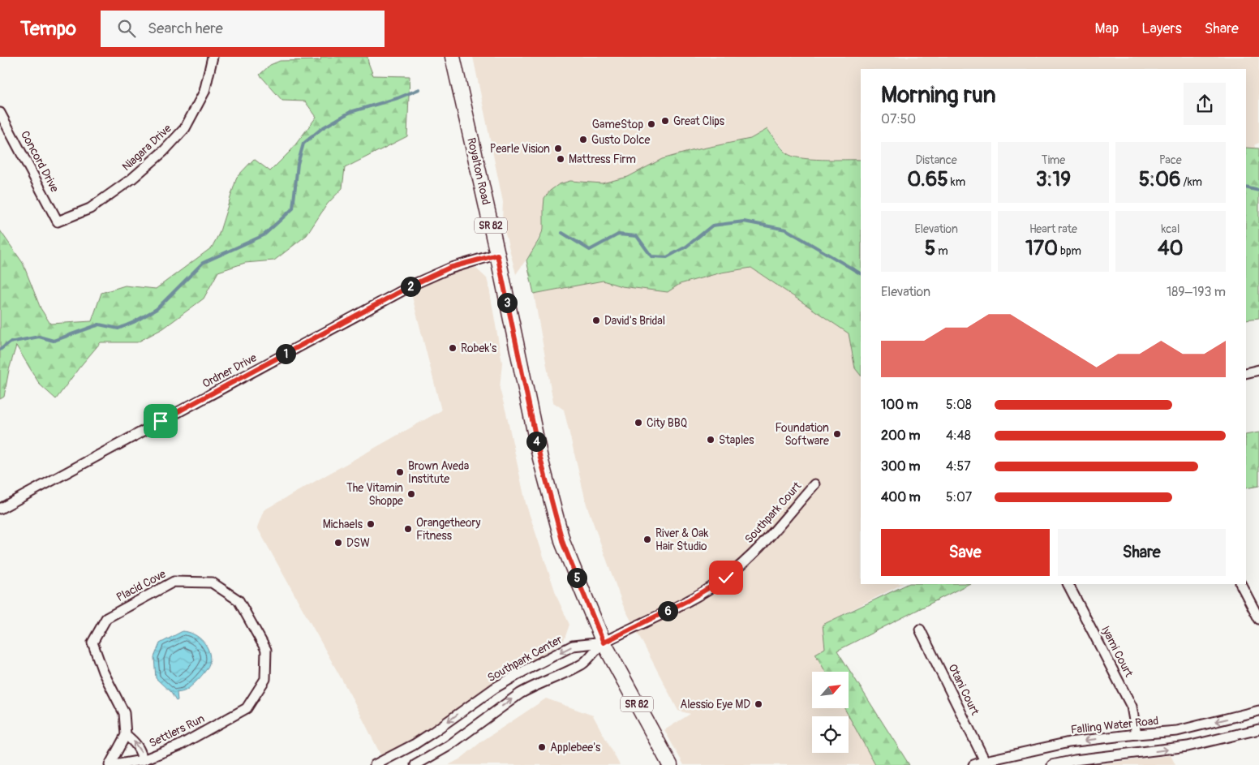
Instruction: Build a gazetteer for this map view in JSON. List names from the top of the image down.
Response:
{
  "streets": {
    "main road": ["Royalton Road", "SR 82"],
    "street": [
      "Niagara Drive",
      "Concord Drive",
      "Ordner Drive",
      "Southpark Court",
      "Placid Cove",
      "Iyami Court",
      "Southpark Center",
      "Otani Court",
      "Falling Water Road",
      "Settlers Run"
    ]
  },
  "crossings": [
    ["Niagara Drive", "Concord Drive"],
    ["Royalton Road", "Ordner Drive"],
    ["Royalton Road", "Southpark Court"],
    ["Royalton Road", "Southpark Center"],
    ["Southpark Court", "Southpark Center"],
    ["Placid Cove", "Settlers Run"],
    ["Iyami Court", "Falling Water Road"],
    ["Otani Court", "Falling Water Road"]
  ],
  "places": [
    "Great Clips",
    "GameStop",
    "Gusto Dolce",
    "Pearle Vision",
    "Mattress Firm",
    "David's Bridal",
    "Robek's",
    "City BBQ",
    "Foundation Software",
    "Staples",
    "Brown Aveda Institute",
    "The Vitamin Shoppe",
    "Michaels",
    "Orangetheory Fitness",
    "River & Oak Hair Studio",
    "DSW",
    "Alessio Eye MD",
    "Applebee's"
  ],
  "north": "top right",
  "page": {
    "header": "Tempo",
    "search": "Search here",
    "nav": ["Map", "Layers", "Share"],
    "heading": ["Morning run", "07:50"],
    "stats": [
      ["Distance", "0.65 km"],
      ["Time", "3:19"],
      ["Pace", "5:06 /km"],
      ["Elevation", "5 m"],
      ["Heart rate", "170 bpm"],
      ["kcal", "40"]
    ],
    "chart": ["Elevation", "189–193 m"],
    "pins": [
      "2",
      "3",
      "1",
      "4",
      "5",
      "6"
    ],
    "list": [
      {
        "name": "100 m",
        "note": "5:08"
      },
      {
        "name": "200 m",
        "note": "4:48"
      },
      {
        "name": "300 m",
        "note": "4:57"
      },
      {
        "name": "400 m",
        "note": "5:07"
      }
    ],
    "buttons": ["Save", "Share"]
  }
}
